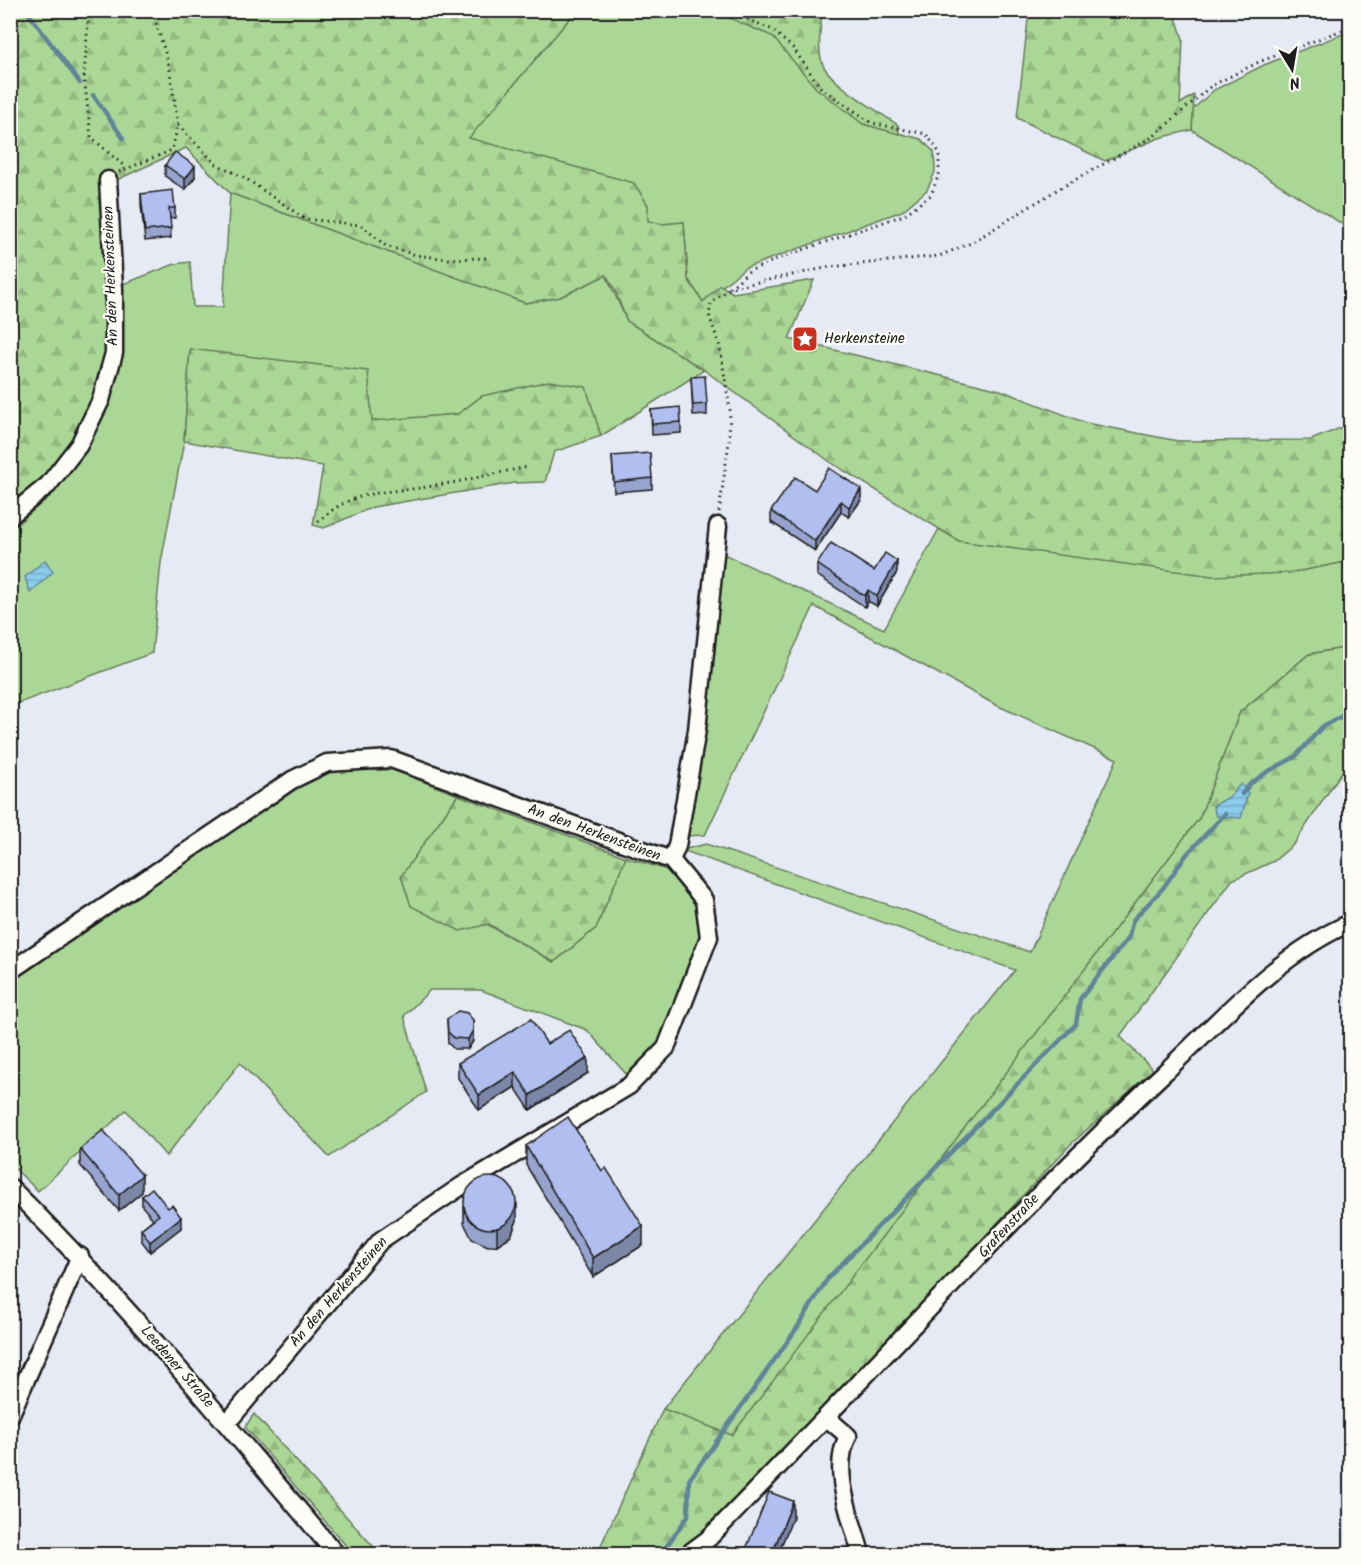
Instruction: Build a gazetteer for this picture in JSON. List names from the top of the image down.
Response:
{
  "streets": {
    "street": ["An den Herkensteinen", "Grafenstraße", "Leedener Straße"]
  },
  "crossings": [
    ["An den Herkensteinen", "Leedener Straße"]
  ],
  "places": {
    "place": ["Herkensteine"]
  },
  "north": "bottom"
}
